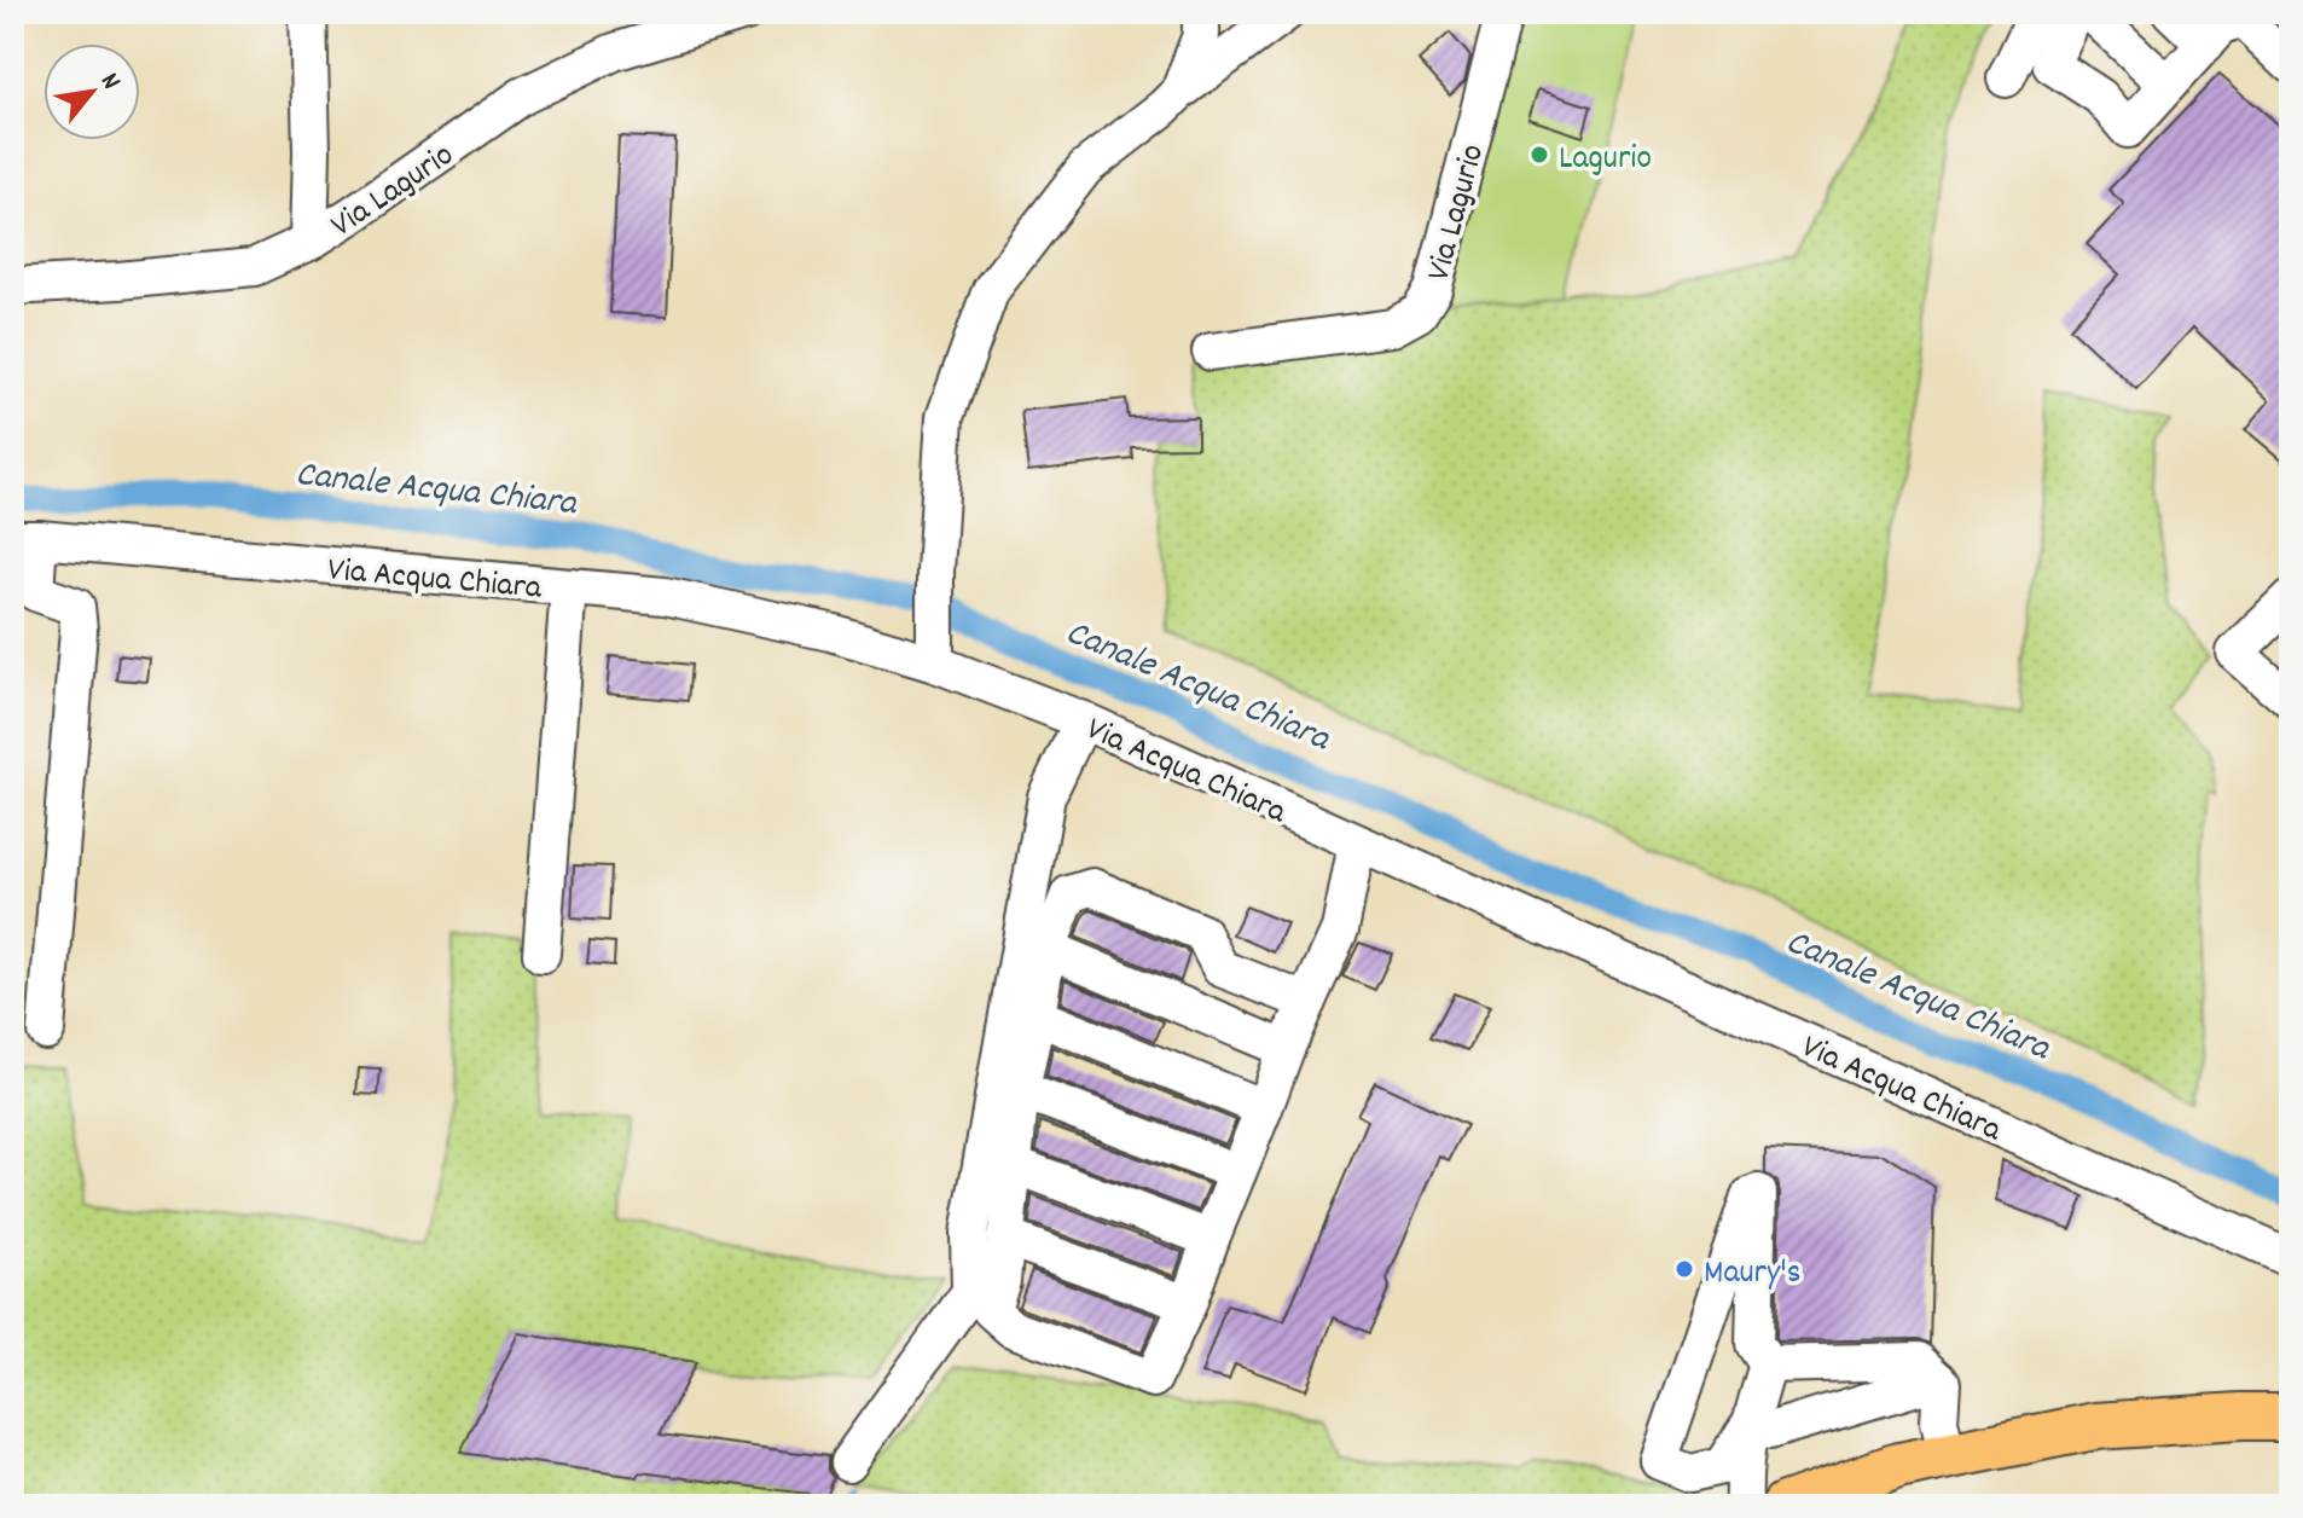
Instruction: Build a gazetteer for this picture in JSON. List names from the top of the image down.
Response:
{
  "streets": {
    "street": ["Via Lagurio", "Via Acqua Chiara"]
  },
  "water": ["Canale Acqua Chiara"],
  "places": ["Lagurio", "Maury's"],
  "north": "top right"
}
